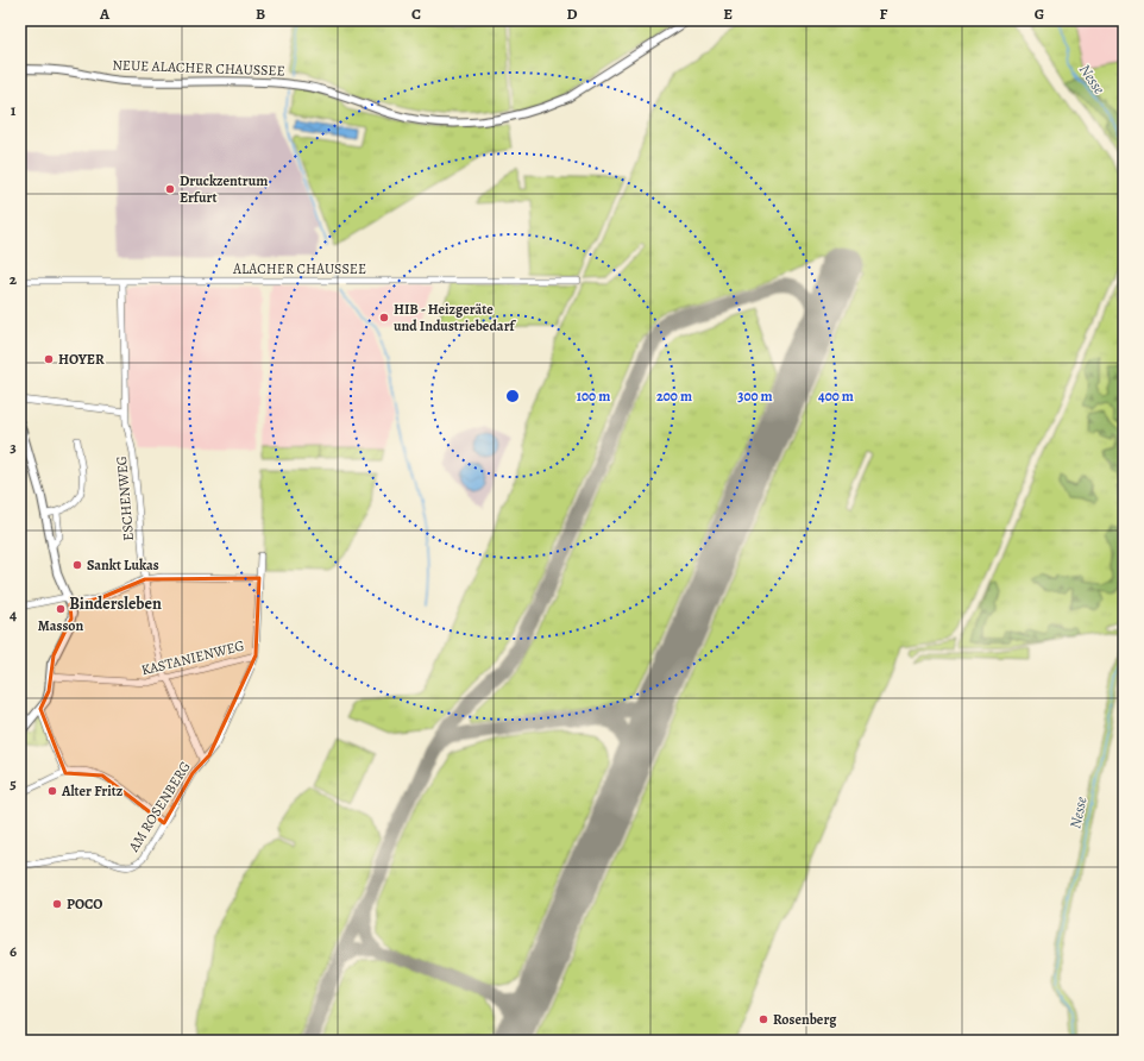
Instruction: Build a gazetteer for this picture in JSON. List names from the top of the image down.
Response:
{
  "streets": {
    "street": [
      "NEUE ALACHER CHAUSSEE",
      "ALACHER CHAUSSEE",
      "ESCHENWEG",
      "KASTANIENWEG",
      "AM ROSENBERG"
    ]
  },
  "crossings": [
    ["ALACHER CHAUSSEE", "ESCHENWEG"],
    ["ESCHENWEG", "KASTANIENWEG"],
    ["ESCHENWEG", "AM ROSENBERG"],
    ["KASTANIENWEG", "AM ROSENBERG"]
  ],
  "districts": ["Bindersleben"],
  "water": ["Nesse"],
  "places": [
    "Druckzentrum Erfurt",
    "HIB - Heizgeräte und Industriebedarf",
    "HOYER",
    "Sankt Lukas",
    "Masson",
    "Alter Fritz",
    "POCO",
    "Rosenberg"
  ],
  "grid": {
    "columns": [
      "A",
      "B",
      "C",
      "D",
      "E",
      "F",
      "G"
    ],
    "rows": [
      "1",
      "2",
      "3",
      "4",
      "5",
      "6"
    ]
  },
  "rings": [
    "100 m",
    "200 m",
    "300 m",
    "400 m"
  ]
}
